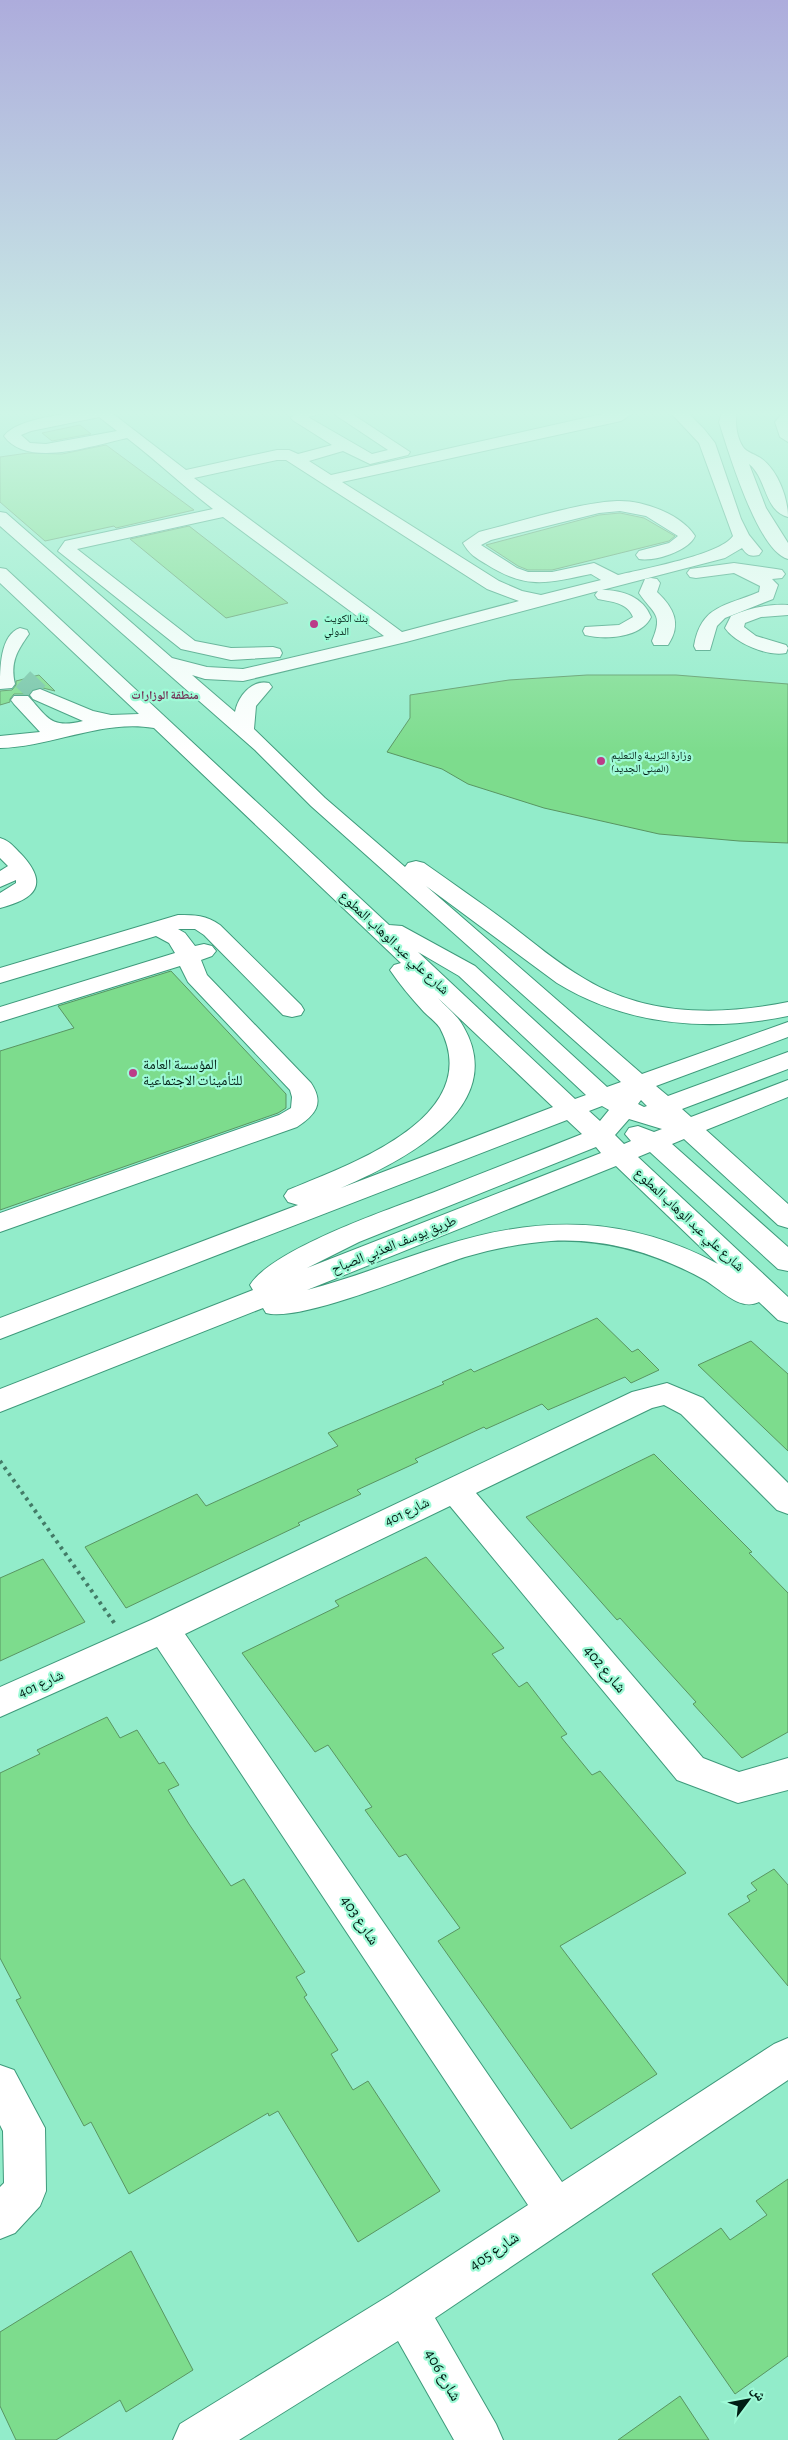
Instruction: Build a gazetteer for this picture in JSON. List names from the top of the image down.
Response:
{
  "streets": {
    "street": [
      "شارع علي عبد الوهاب المطوع",
      "طريق يوسف العذبي الصباح",
      "شارع 401",
      "شارع 402",
      "شارع 403",
      "شارع 405",
      "شارع 406"
    ]
  },
  "crossings": [
    ["شارع علي عبد الوهاب المطوع", "طريق يوسف العذبي الصباح"],
    ["شارع 401", "شارع 402"],
    ["شارع 401", "شارع 403"],
    ["شارع 403", "شارع 405"],
    ["شارع 405", "شارع 406"]
  ],
  "districts": ["منطقة الوزارات"],
  "places": ["بنك الكويت الدولي", "وزارة التربية والتعليم (المبنى الجديد)", "المؤسسة العامة للتأمينات الاجتماعية"],
  "north": "top right"
}
